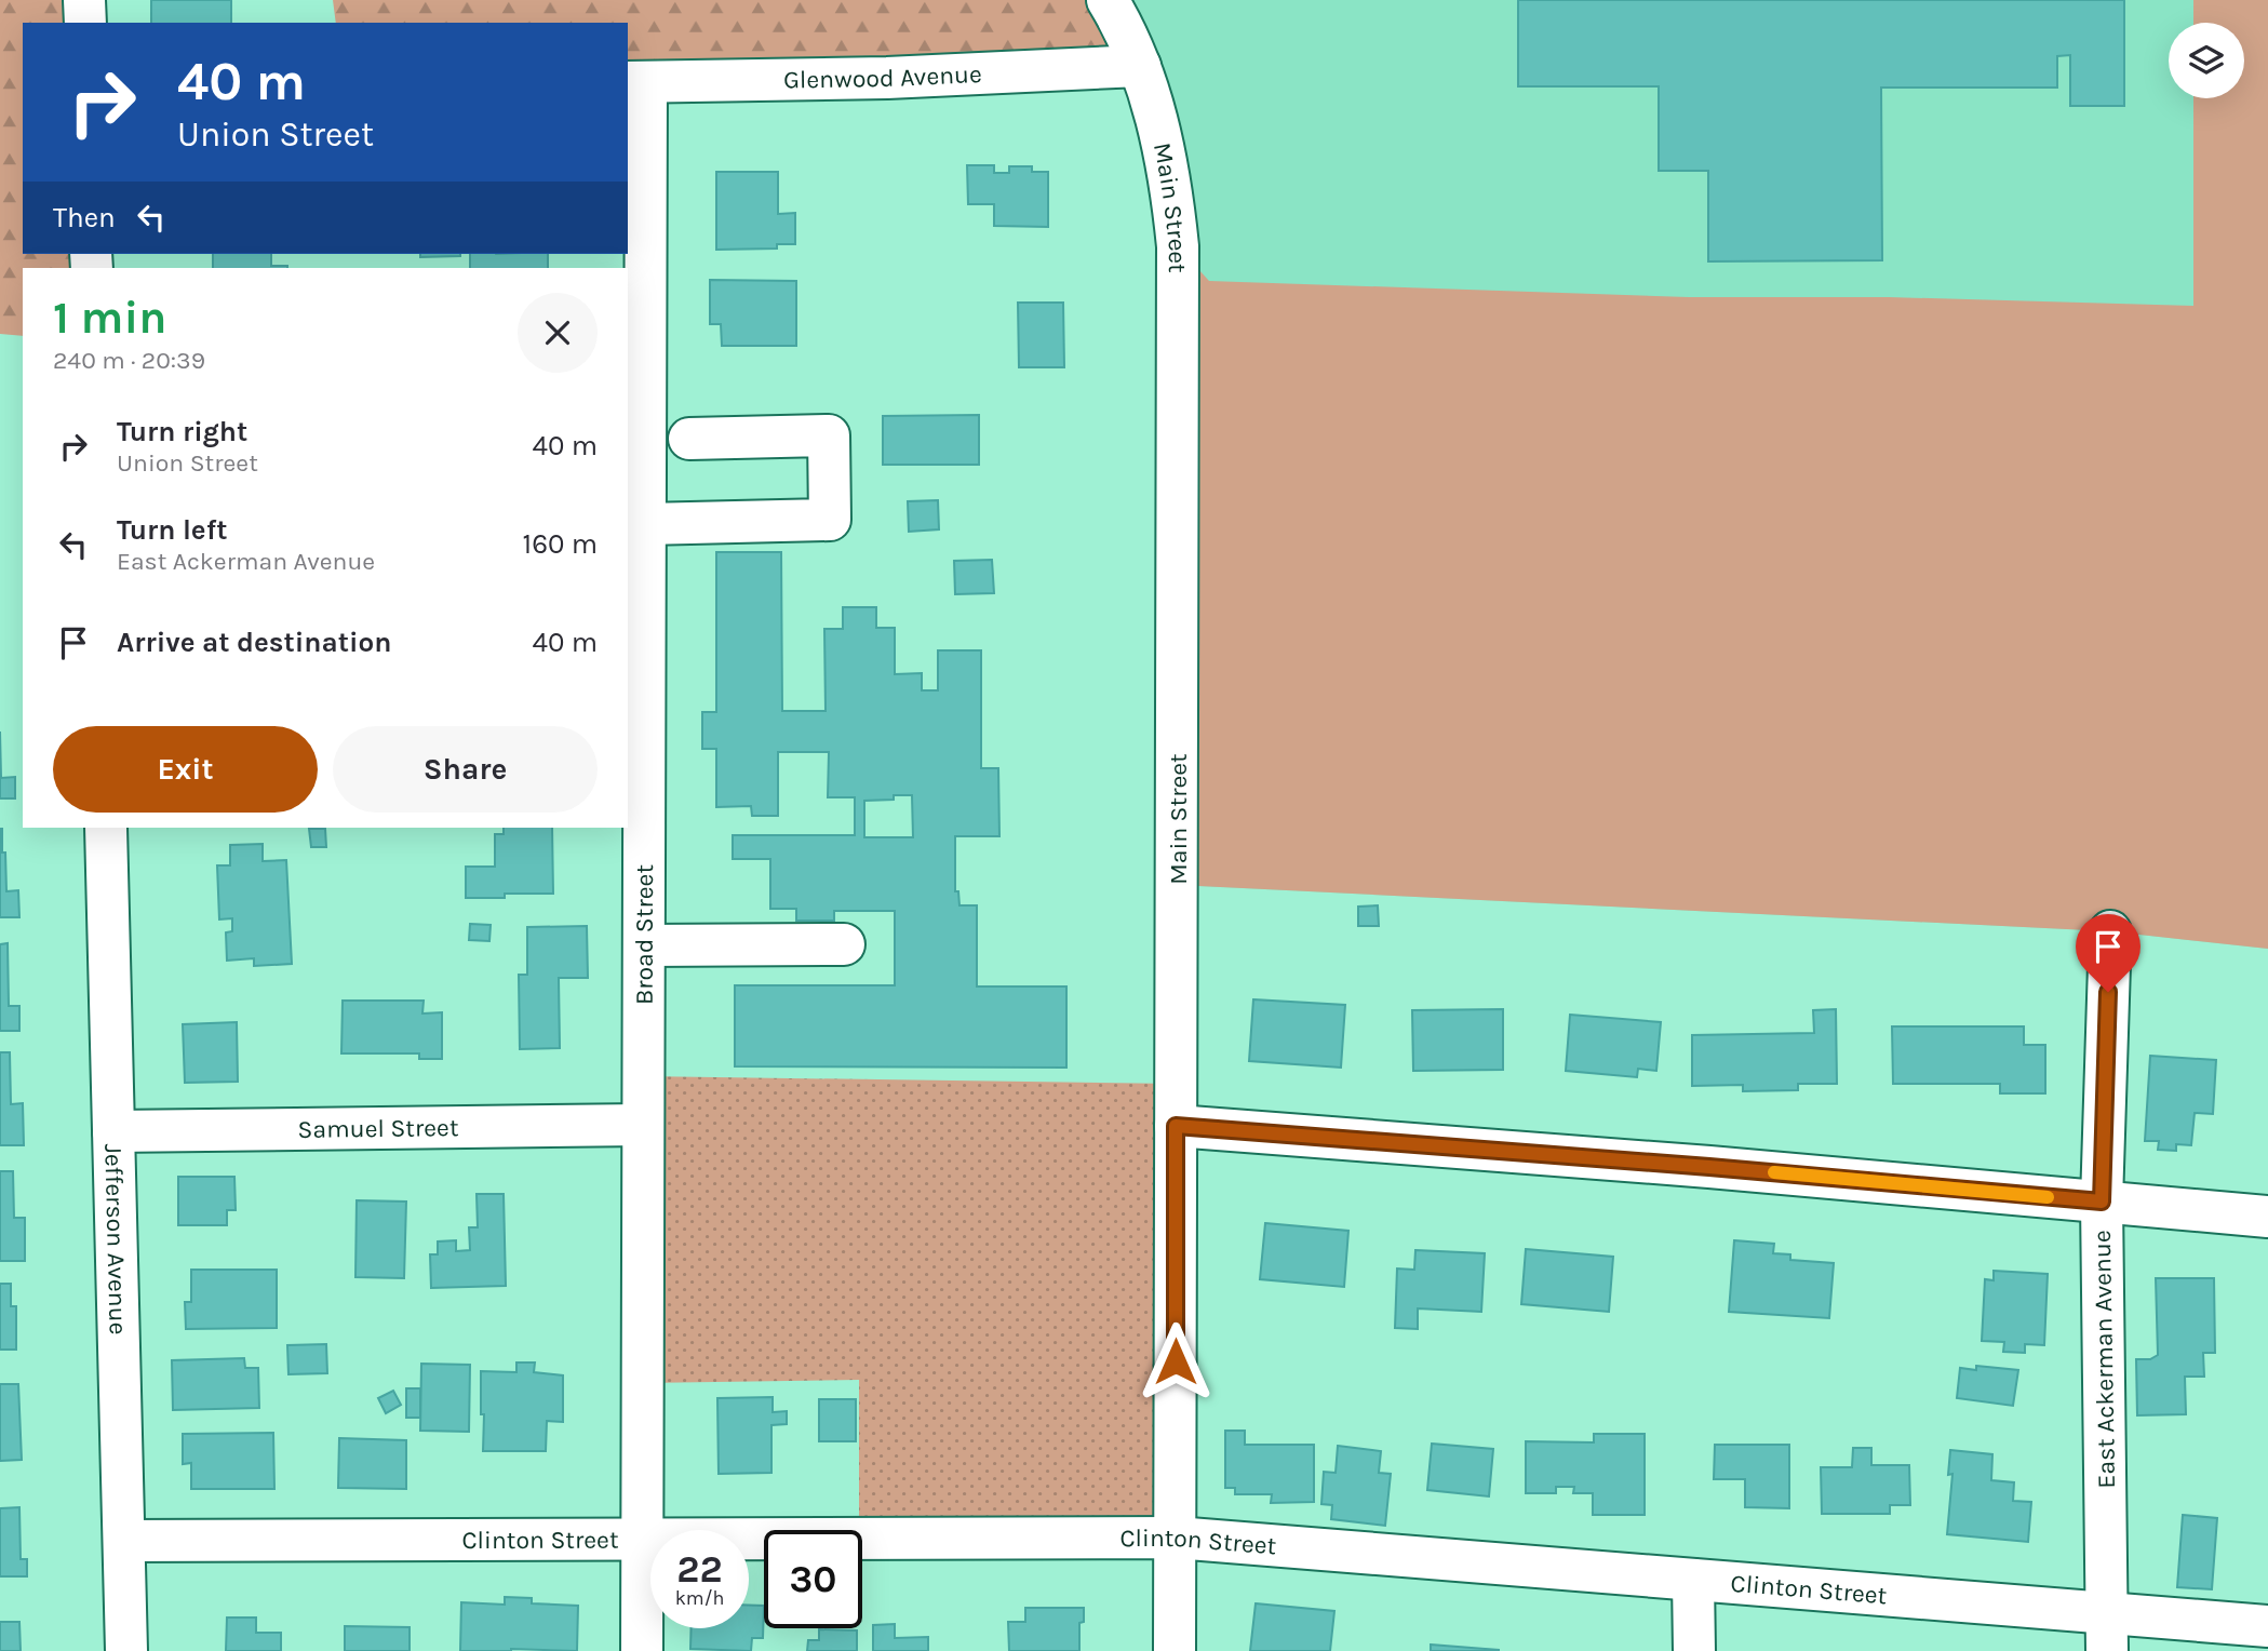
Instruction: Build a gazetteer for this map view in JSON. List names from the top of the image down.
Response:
{
  "streets": {
    "street": [
      "Glenwood Avenue",
      "Main Street",
      "Broad Street",
      "Samuel Street",
      "Jefferson Avenue",
      "East Ackerman Avenue",
      "Clinton Street"
    ]
  },
  "crossings": [
    ["Glenwood Avenue", "Main Street"],
    ["Glenwood Avenue", "Broad Street"],
    ["Main Street", "Clinton Street"],
    ["Broad Street", "Samuel Street"],
    ["Broad Street", "Clinton Street"],
    ["Samuel Street", "Jefferson Avenue"],
    ["Jefferson Avenue", "Clinton Street"],
    ["East Ackerman Avenue", "Clinton Street"]
  ],
  "page": {
    "turn": ["40 m", "Union Street"],
    "then": "Then",
    "heading": ["1 min", "240 m · 20:39"],
    "list": [
      {
        "name": "Turn right",
        "note": "Union Street",
        "value": "40 m"
      },
      {
        "name": "Turn left",
        "note": "East Ackerman Avenue",
        "value": "160 m"
      },
      {
        "name": "Arrive at destination",
        "value": "40 m"
      }
    ],
    "buttons": ["Exit", "Share"],
    "speed": "22 km/h",
    "limit": "30"
  }
}
